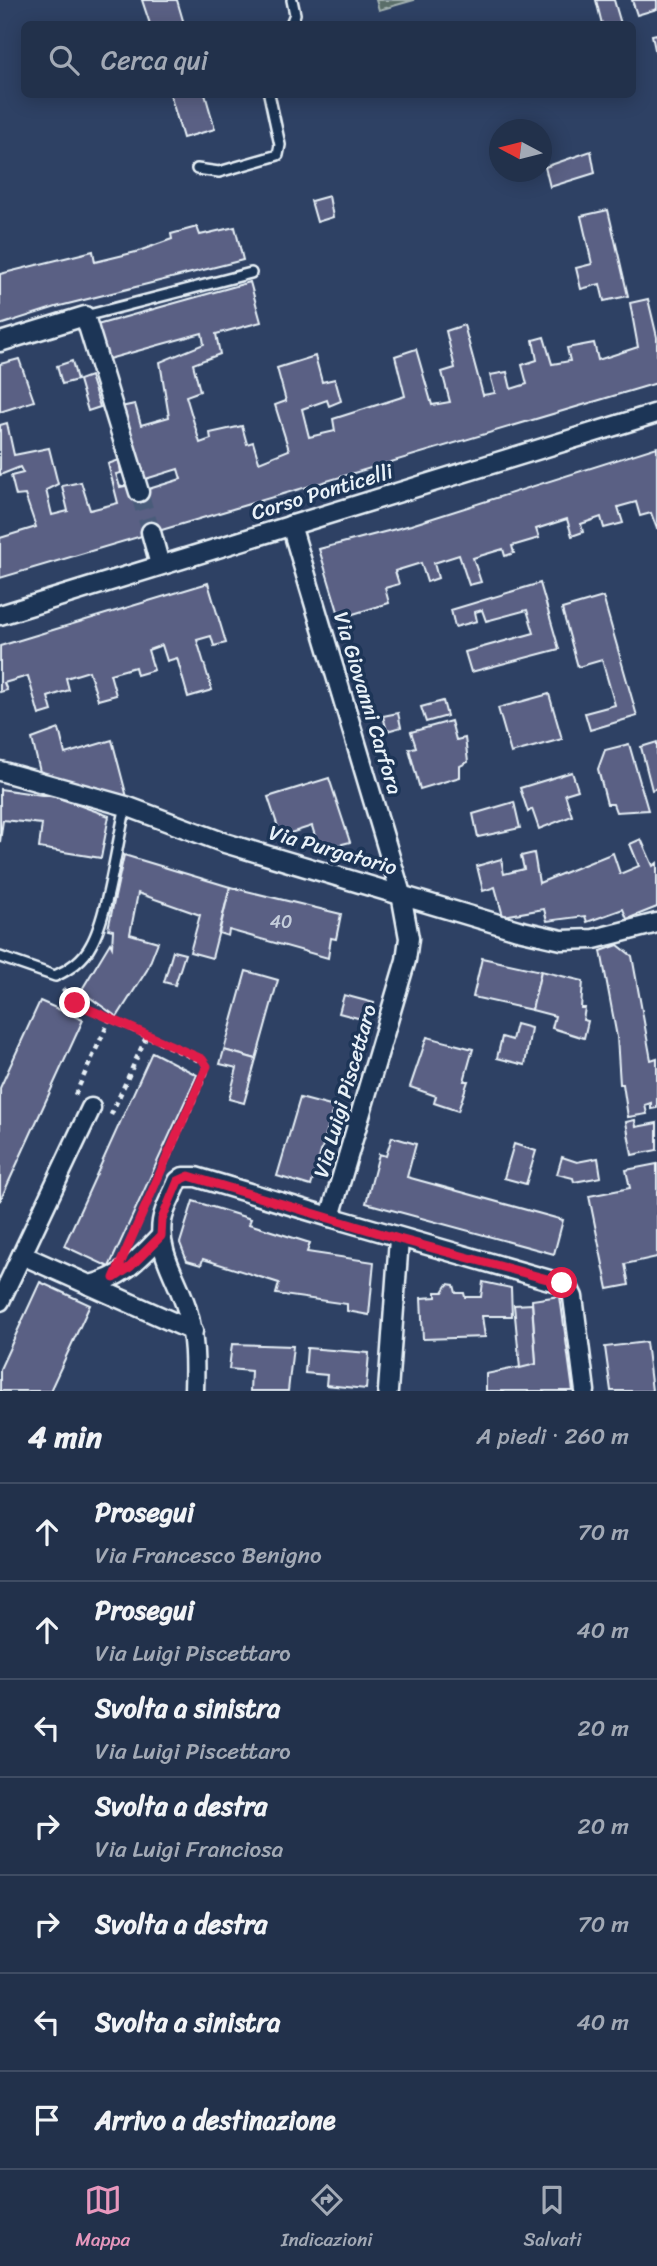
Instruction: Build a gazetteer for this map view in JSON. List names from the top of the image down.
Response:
{
  "streets": {
    "street": [
      "Corso Ponticelli",
      "Via Giovanni Carfora",
      "Via Purgatorio",
      "Via Luigi Piscettaro"
    ]
  },
  "crossings": [
    ["Corso Ponticelli", "Via Giovanni Carfora"],
    ["Via Giovanni Carfora", "Via Purgatorio"],
    ["Via Giovanni Carfora", "Via Luigi Piscettaro"],
    ["Via Purgatorio", "Via Luigi Piscettaro"]
  ],
  "house_numbers": ["40"],
  "north": "left",
  "page": {
    "search": "Cerca qui",
    "heading": ["4 min", "A piedi · 260 m"],
    "list": [
      ["Prosegui", "Via Francesco Benigno", "70 m"],
      ["Prosegui", "Via Luigi Piscettaro", "40 m"],
      ["Svolta a sinistra", "Via Luigi Piscettaro", "20 m"],
      ["Svolta a destra", "Via Luigi Franciosa", "20 m"],
      ["Svolta a destra", "70 m"],
      ["Svolta a sinistra", "40 m"],
      "Arrivo a destinazione"
    ],
    "nav": ["Mappa", "Indicazioni", "Salvati"]
  }
}
